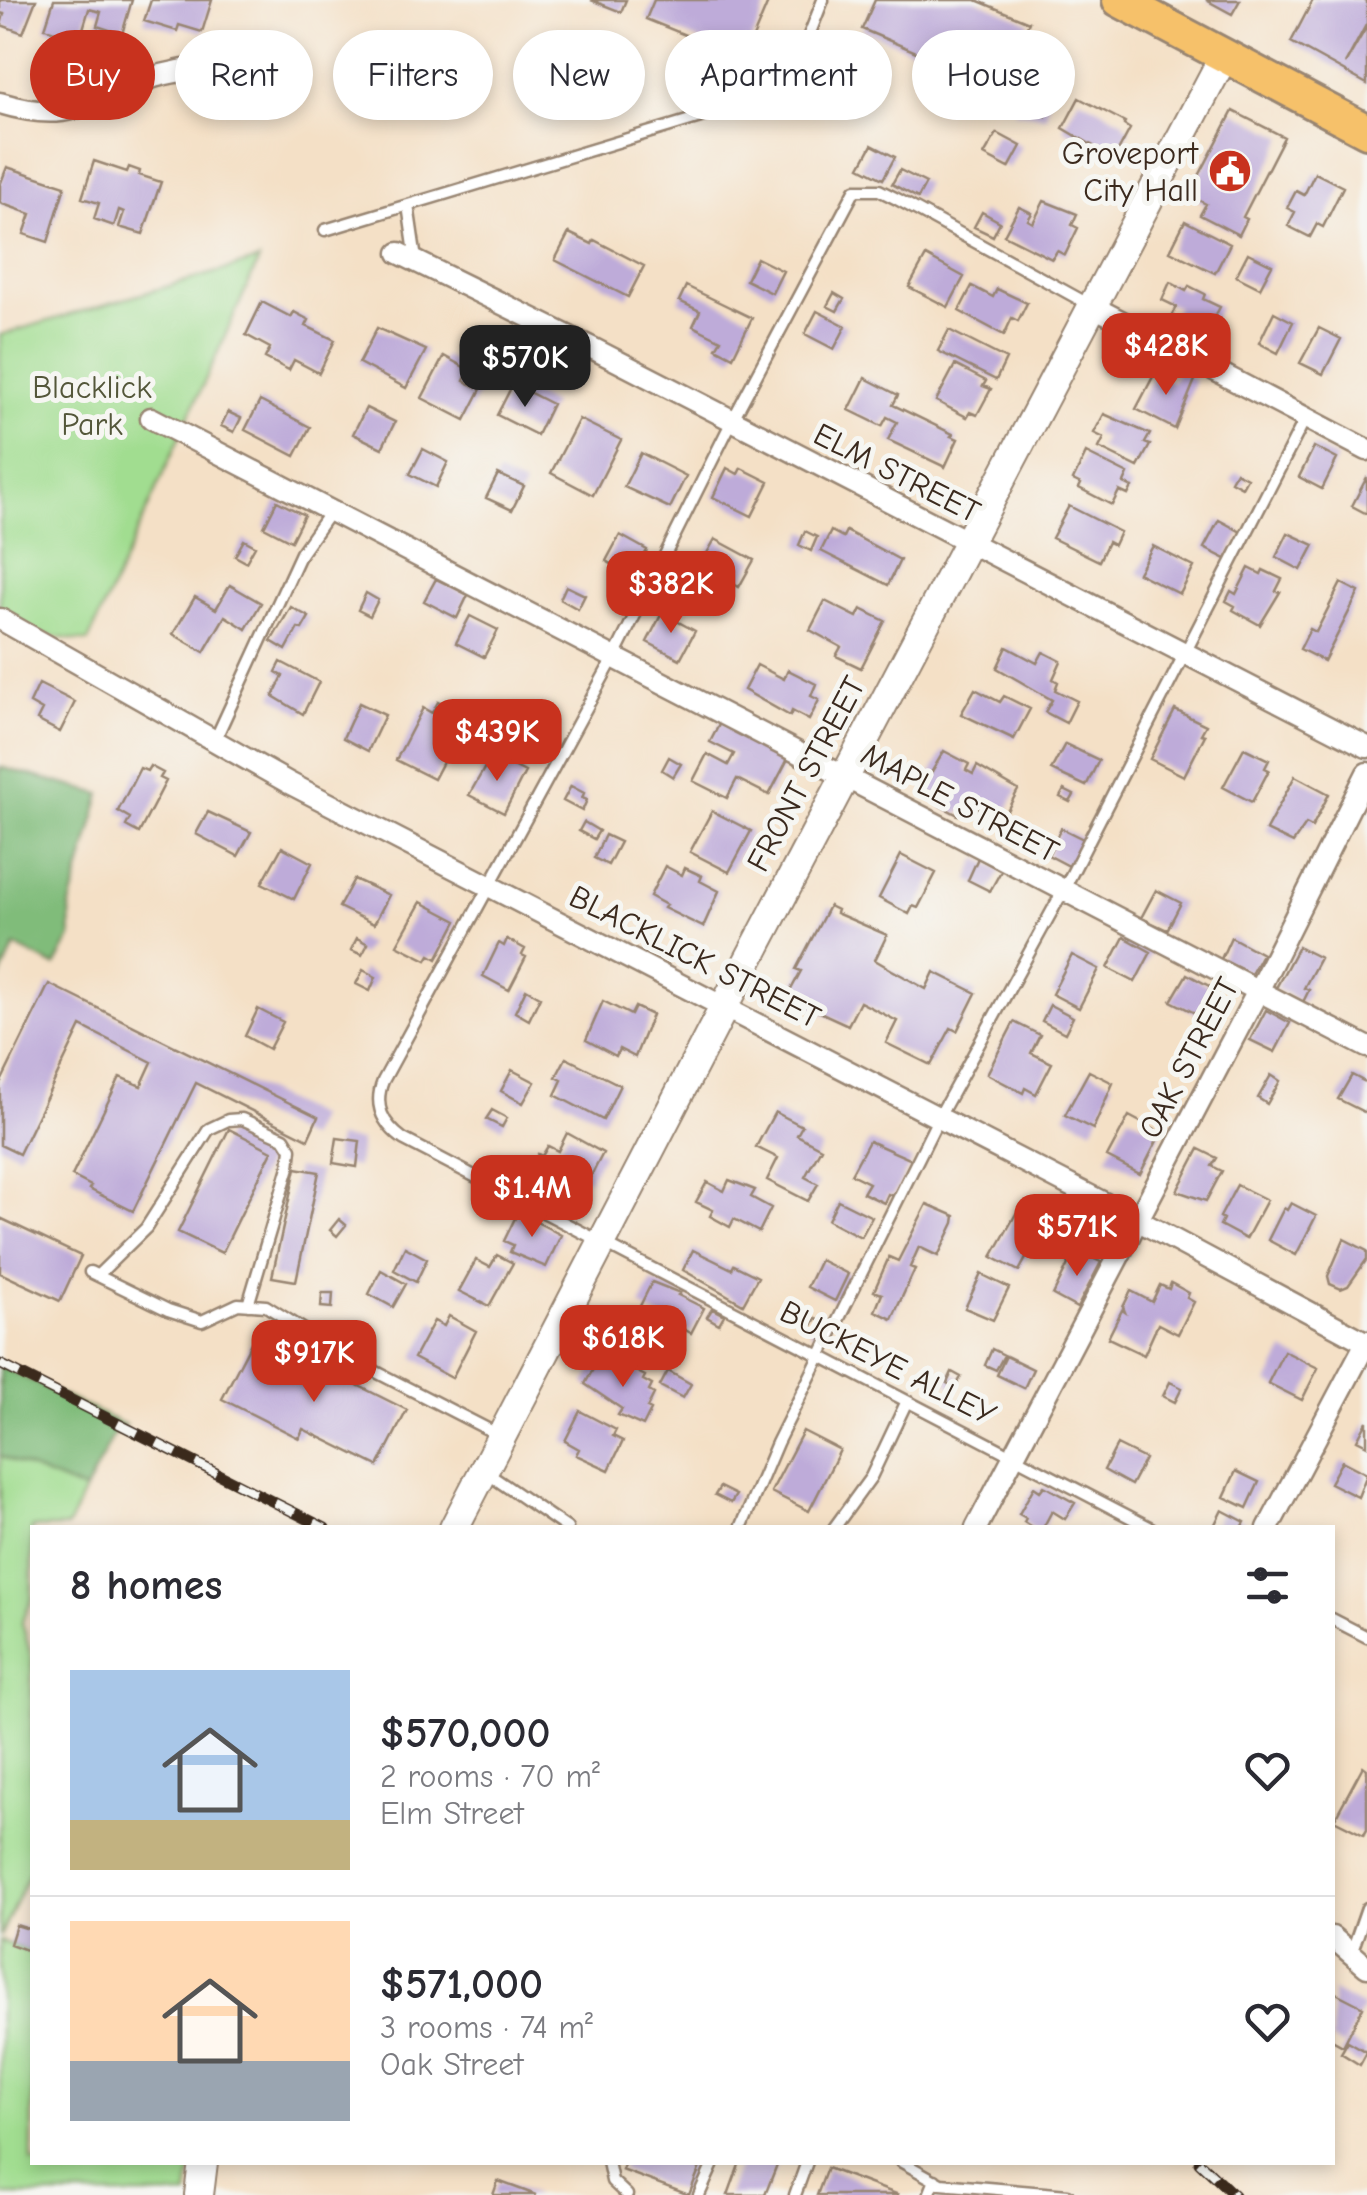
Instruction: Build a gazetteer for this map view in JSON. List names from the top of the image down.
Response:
{
  "streets": {
    "street": [
      "ELM STREET",
      "FRONT STREET",
      "MAPLE STREET",
      "BLACKLICK STREET",
      "OAK STREET"
    ],
    "lane": ["BUCKEYE ALLEY"]
  },
  "crossings": [
    ["ELM STREET", "FRONT STREET"],
    ["FRONT STREET", "MAPLE STREET"],
    ["FRONT STREET", "BLACKLICK STREET"],
    ["FRONT STREET", "BUCKEYE ALLEY"],
    ["MAPLE STREET", "OAK STREET"],
    ["BLACKLICK STREET", "OAK STREET"],
    ["BLACKLICK STREET", "BUCKEYE ALLEY"],
    ["OAK STREET", "BUCKEYE ALLEY"]
  ],
  "parks": ["Blacklick Park"],
  "places": {
    "public building": ["Groveport City Hall"]
  },
  "page": {
    "chip": [
      "Buy",
      "Rent",
      "Filters",
      "New",
      "Apartment",
      "House"
    ],
    "price": [
      "$428K",
      "$570K",
      "$382K",
      "$439K",
      "$1.4M",
      "$571K",
      "$618K",
      "$917K"
    ],
    "heading": "8 homes",
    "list": [
      {
        "name": "$570,000",
        "note": "2 rooms · 70 m² · Elm Street"
      },
      {
        "name": "$571,000",
        "note": "3 rooms · 74 m² · Oak Street"
      }
    ]
  }
}
